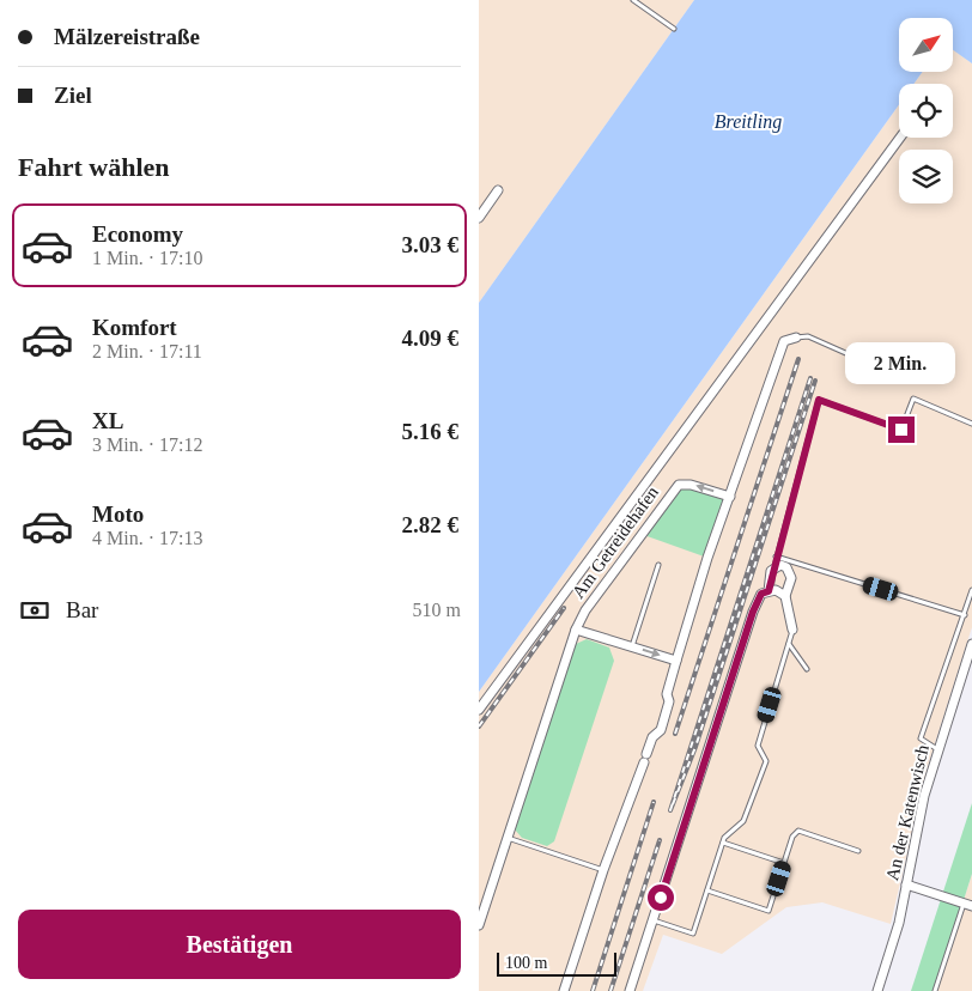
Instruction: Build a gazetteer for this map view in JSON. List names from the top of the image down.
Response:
{
  "streets": {
    "street": ["Am Getreidehafen", "An der Katenwisch"]
  },
  "water": ["Breitling"],
  "scale_bar": "100 m",
  "north": "top right",
  "page": {
    "banner": ["Mälzereistraße", "Ziel"],
    "heading": "Fahrt wählen",
    "list": [
      {
        "name": "Economy",
        "note": "1 Min. · 17:10",
        "value": "3.03 €"
      },
      {
        "name": "Komfort",
        "note": "2 Min. · 17:11",
        "value": "4.09 €"
      },
      {
        "name": "XL",
        "note": "3 Min. · 17:12",
        "value": "5.16 €"
      },
      {
        "name": "Moto",
        "note": "4 Min. · 17:13",
        "value": "2.82 €"
      }
    ],
    "bubble": "2 Min.",
    "pay": ["Bar", "510 m"],
    "buttons": "Bestätigen",
    "scale": "100 m"
  }
}
